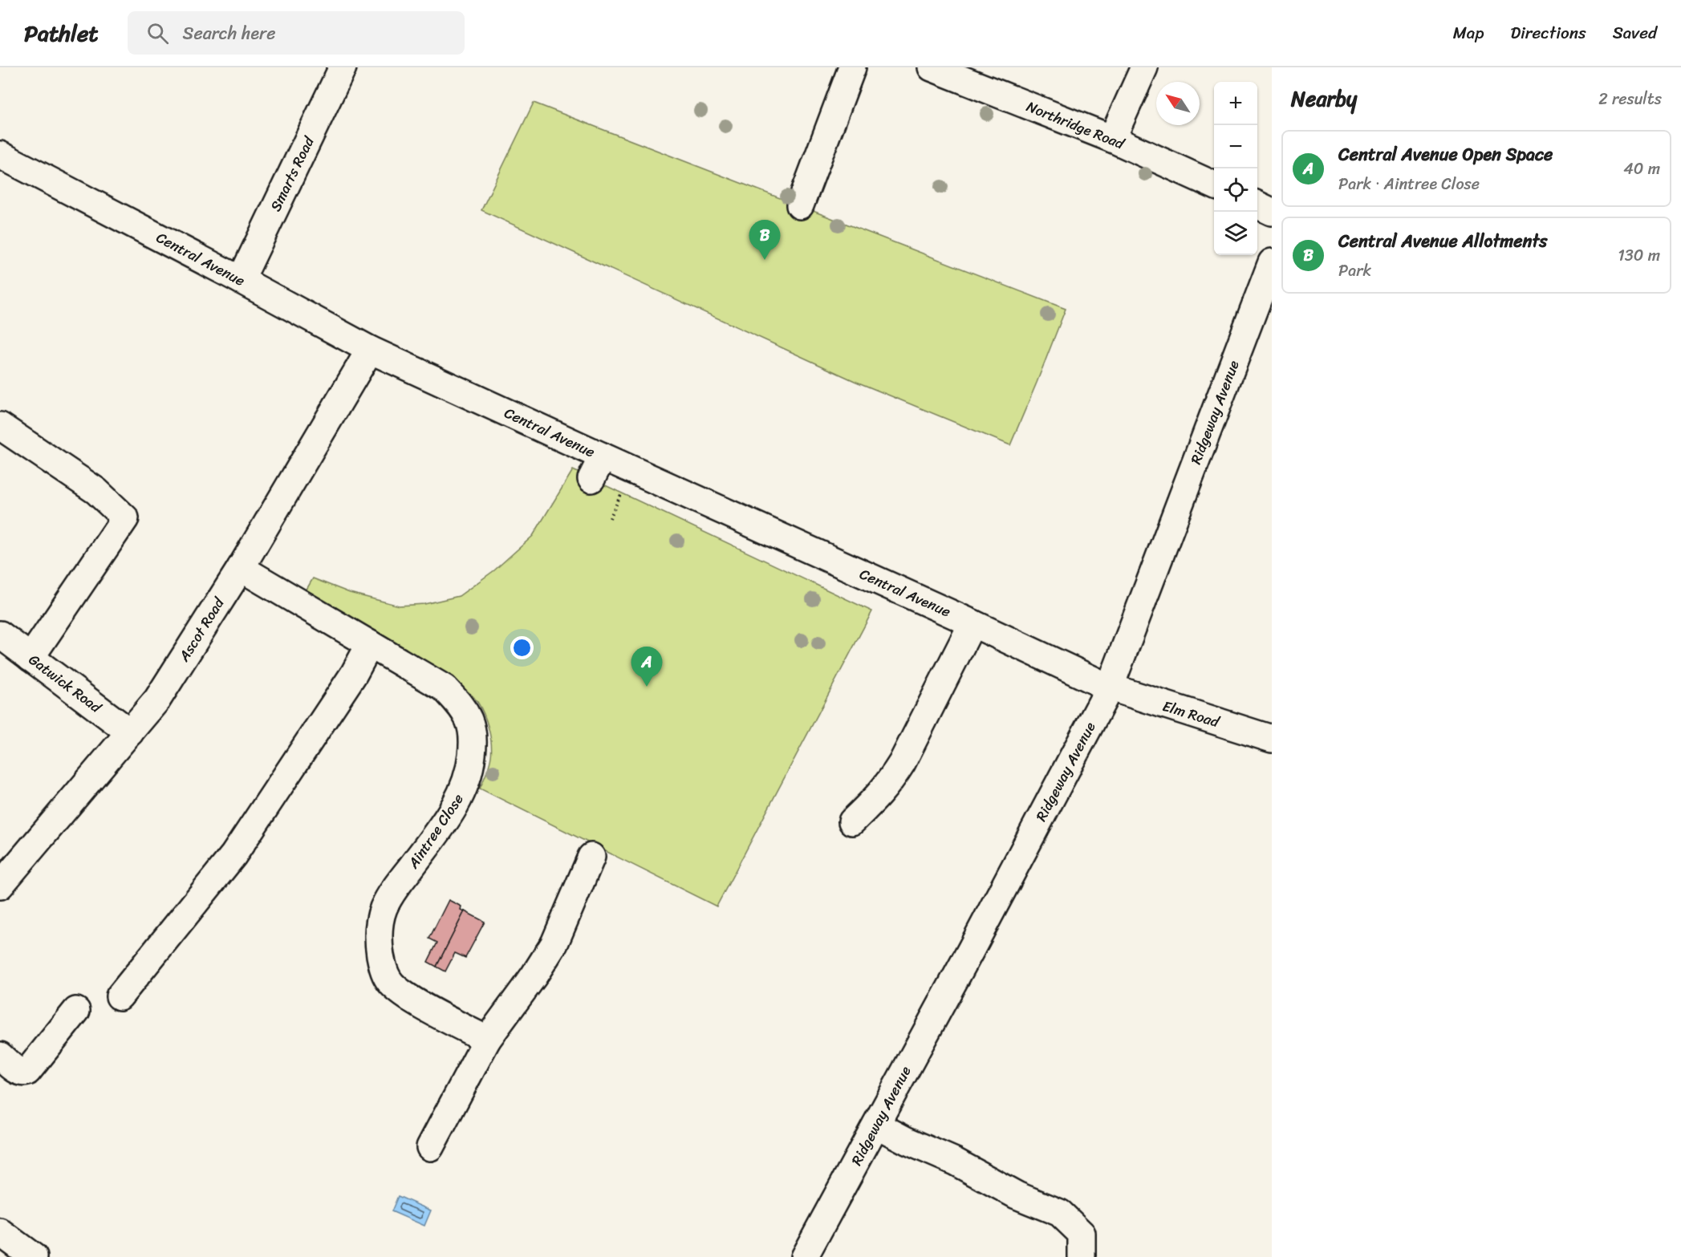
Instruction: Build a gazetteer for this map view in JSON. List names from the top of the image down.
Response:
{
  "streets": {
    "street": [
      "Northridge Road",
      "Smarts Road",
      "Central Avenue",
      "Ridgeway Avenue",
      "Ascot Road",
      "Gatwick Road",
      "Elm Road",
      "Aintree Close"
    ]
  },
  "crossings": [
    ["Smarts Road", "Central Avenue"],
    ["Central Avenue", "Ridgeway Avenue"],
    ["Central Avenue", "Ascot Road"],
    ["Central Avenue", "Elm Road"],
    ["Ridgeway Avenue", "Elm Road"],
    ["Ascot Road", "Gatwick Road"],
    ["Ascot Road", "Aintree Close"]
  ],
  "north": "top left",
  "page": {
    "header": "Pathlet",
    "search": "Search here",
    "nav": ["Map", "Directions", "Saved"],
    "heading": ["Nearby", "2 results"],
    "map_buttons": ["+", "−"],
    "list": [
      {
        "mark": "A",
        "name": "Central Avenue Open Space",
        "note": "Park · Aintree Close",
        "value": "40 m"
      },
      {
        "mark": "B",
        "name": "Central Avenue Allotments",
        "note": "Park",
        "value": "130 m"
      }
    ],
    "pins": ["B", "A"]
  }
}
